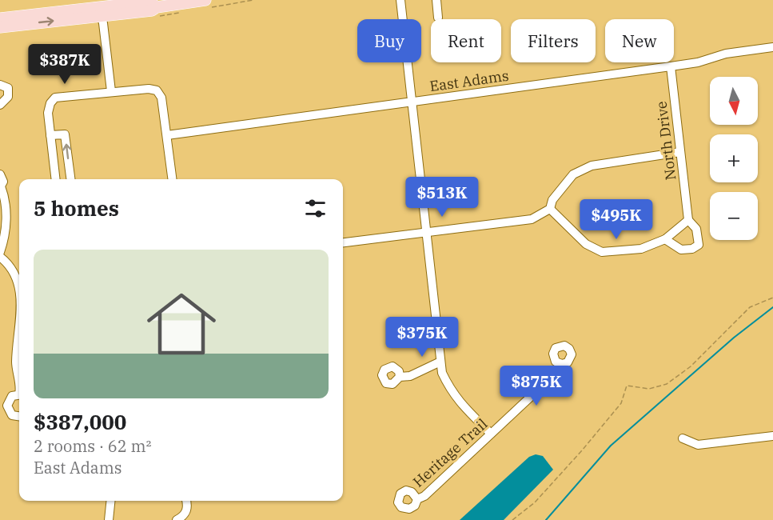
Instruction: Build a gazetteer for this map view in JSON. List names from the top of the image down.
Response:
{
  "streets": {
    "street": ["East Adams", "North Drive", "Heritage Trail"]
  },
  "crossings": [
    ["East Adams", "North Drive"]
  ],
  "north": "bottom",
  "page": {
    "chip": [
      "Buy",
      "Rent",
      "Filters",
      "New"
    ],
    "price": [
      "$387K",
      "$513K",
      "$495K",
      "$375K",
      "$875K"
    ],
    "map_buttons": ["+", "−"],
    "heading": "5 homes",
    "list": [
      {
        "name": "$387,000",
        "note": "2 rooms · 62 m² · East Adams"
      }
    ]
  }
}
